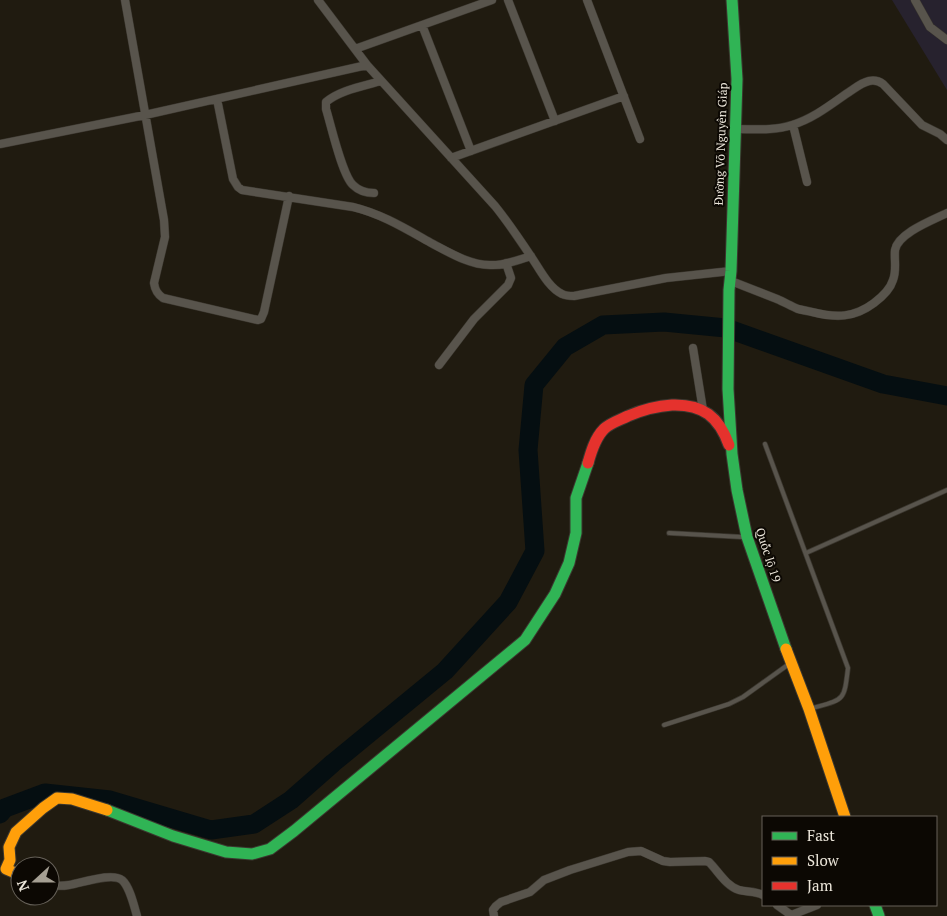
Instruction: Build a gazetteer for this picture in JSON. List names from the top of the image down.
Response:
{
  "streets": {
    "main road": ["Đường Võ Nguyên Giáp", "Quốc lộ 19"]
  },
  "crossings": [
    ["Đường Võ Nguyên Giáp", "Quốc lộ 19"]
  ],
  "legend": ["Fast", "Slow", "Jam"],
  "north": "left"
}
